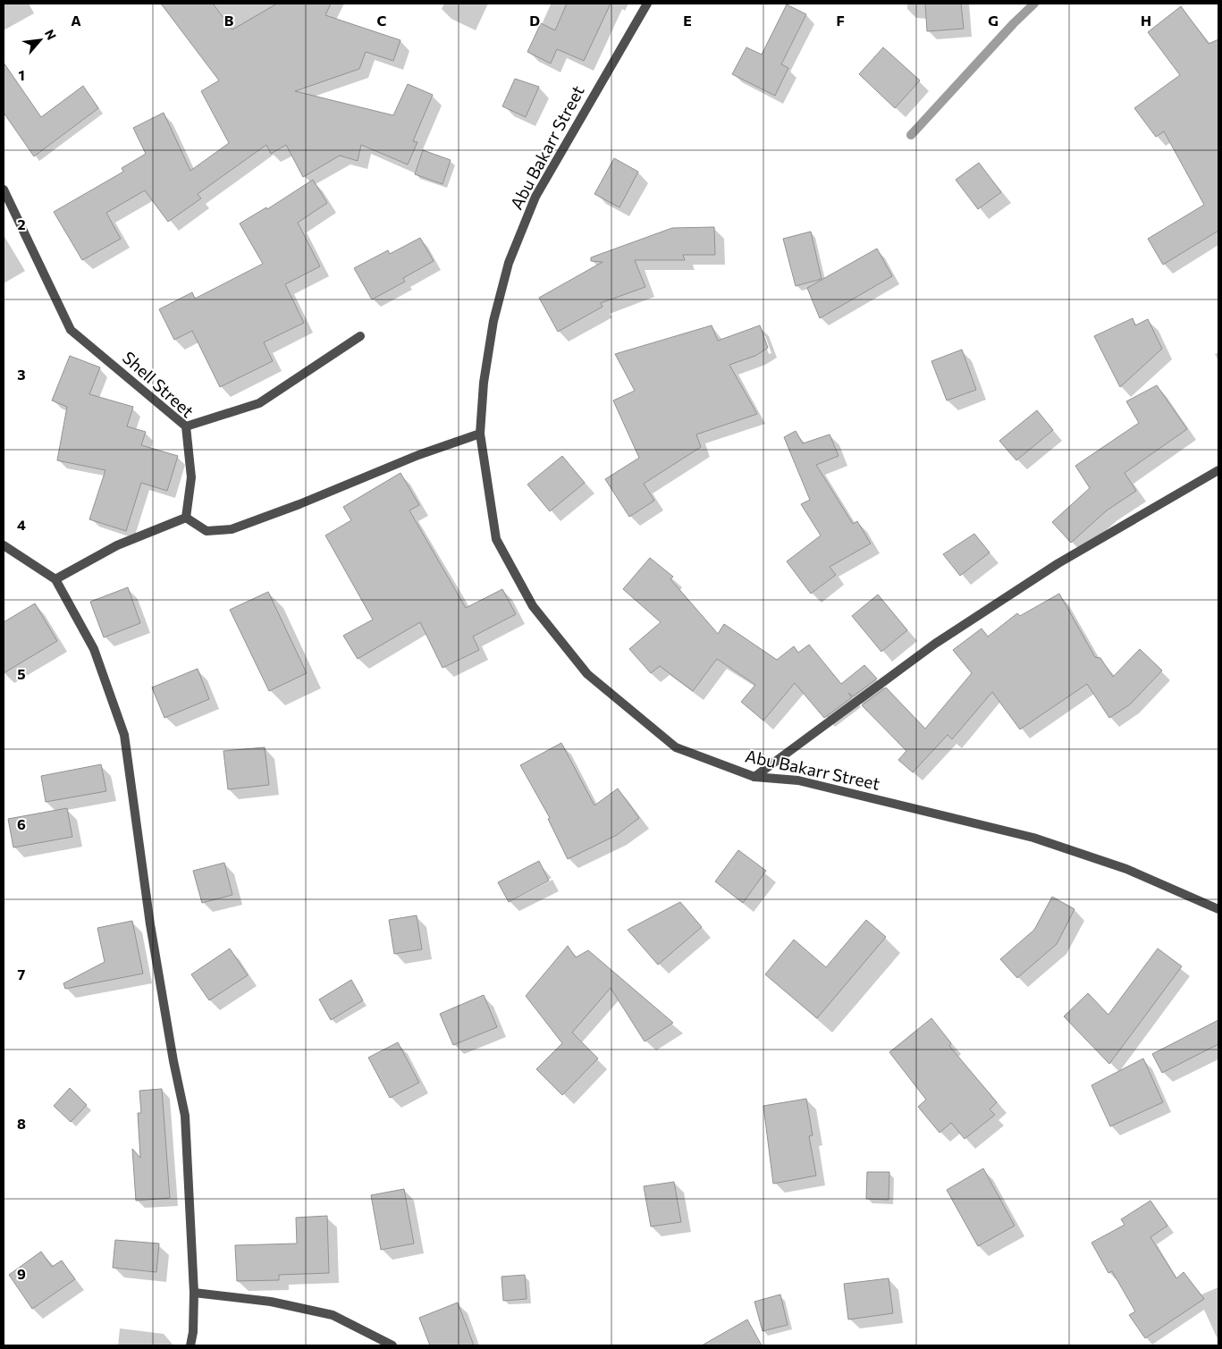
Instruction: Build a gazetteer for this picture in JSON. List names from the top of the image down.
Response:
{
  "streets": {
    "street": ["Abu Bakarr Street", "Shell Street"]
  },
  "north": "top right",
  "grid": {
    "columns": [
      "A",
      "B",
      "C",
      "D",
      "E",
      "F",
      "G",
      "H"
    ],
    "rows": [
      "1",
      "2",
      "3",
      "4",
      "5",
      "6",
      "7",
      "8",
      "9"
    ]
  }
}
